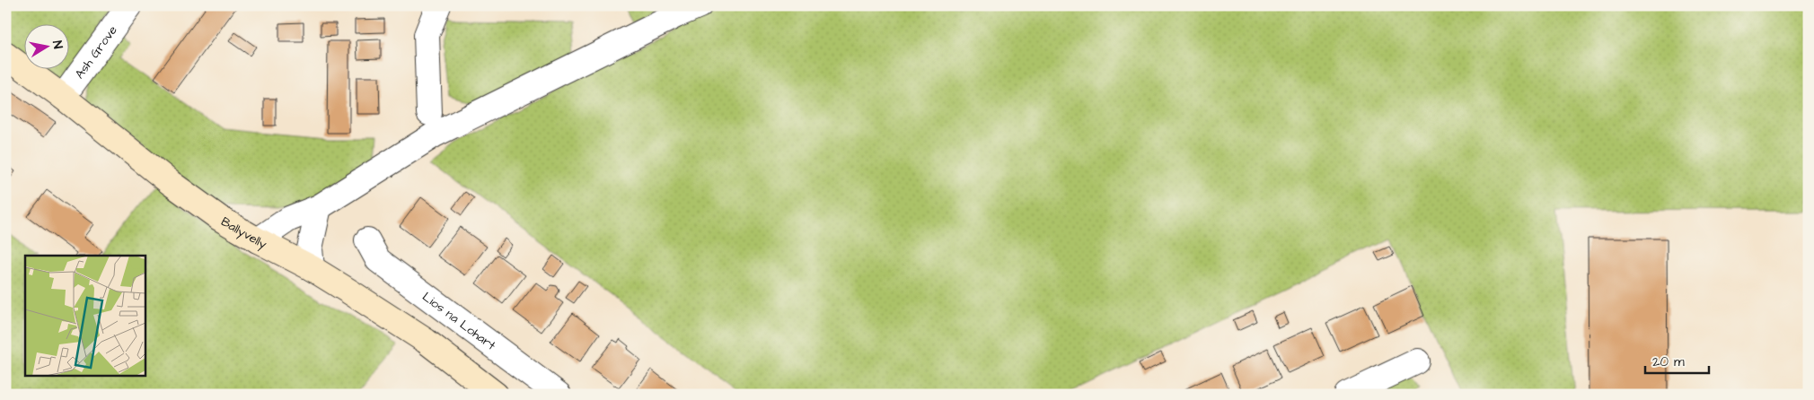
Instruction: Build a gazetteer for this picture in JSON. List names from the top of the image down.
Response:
{
  "streets": {
    "street": ["Ash Grove", "Ballyvelly", "Lios na Lohart"]
  },
  "crossings": [
    ["Ash Grove", "Ballyvelly"]
  ],
  "scale_bar": "20 m",
  "north": "right"
}
